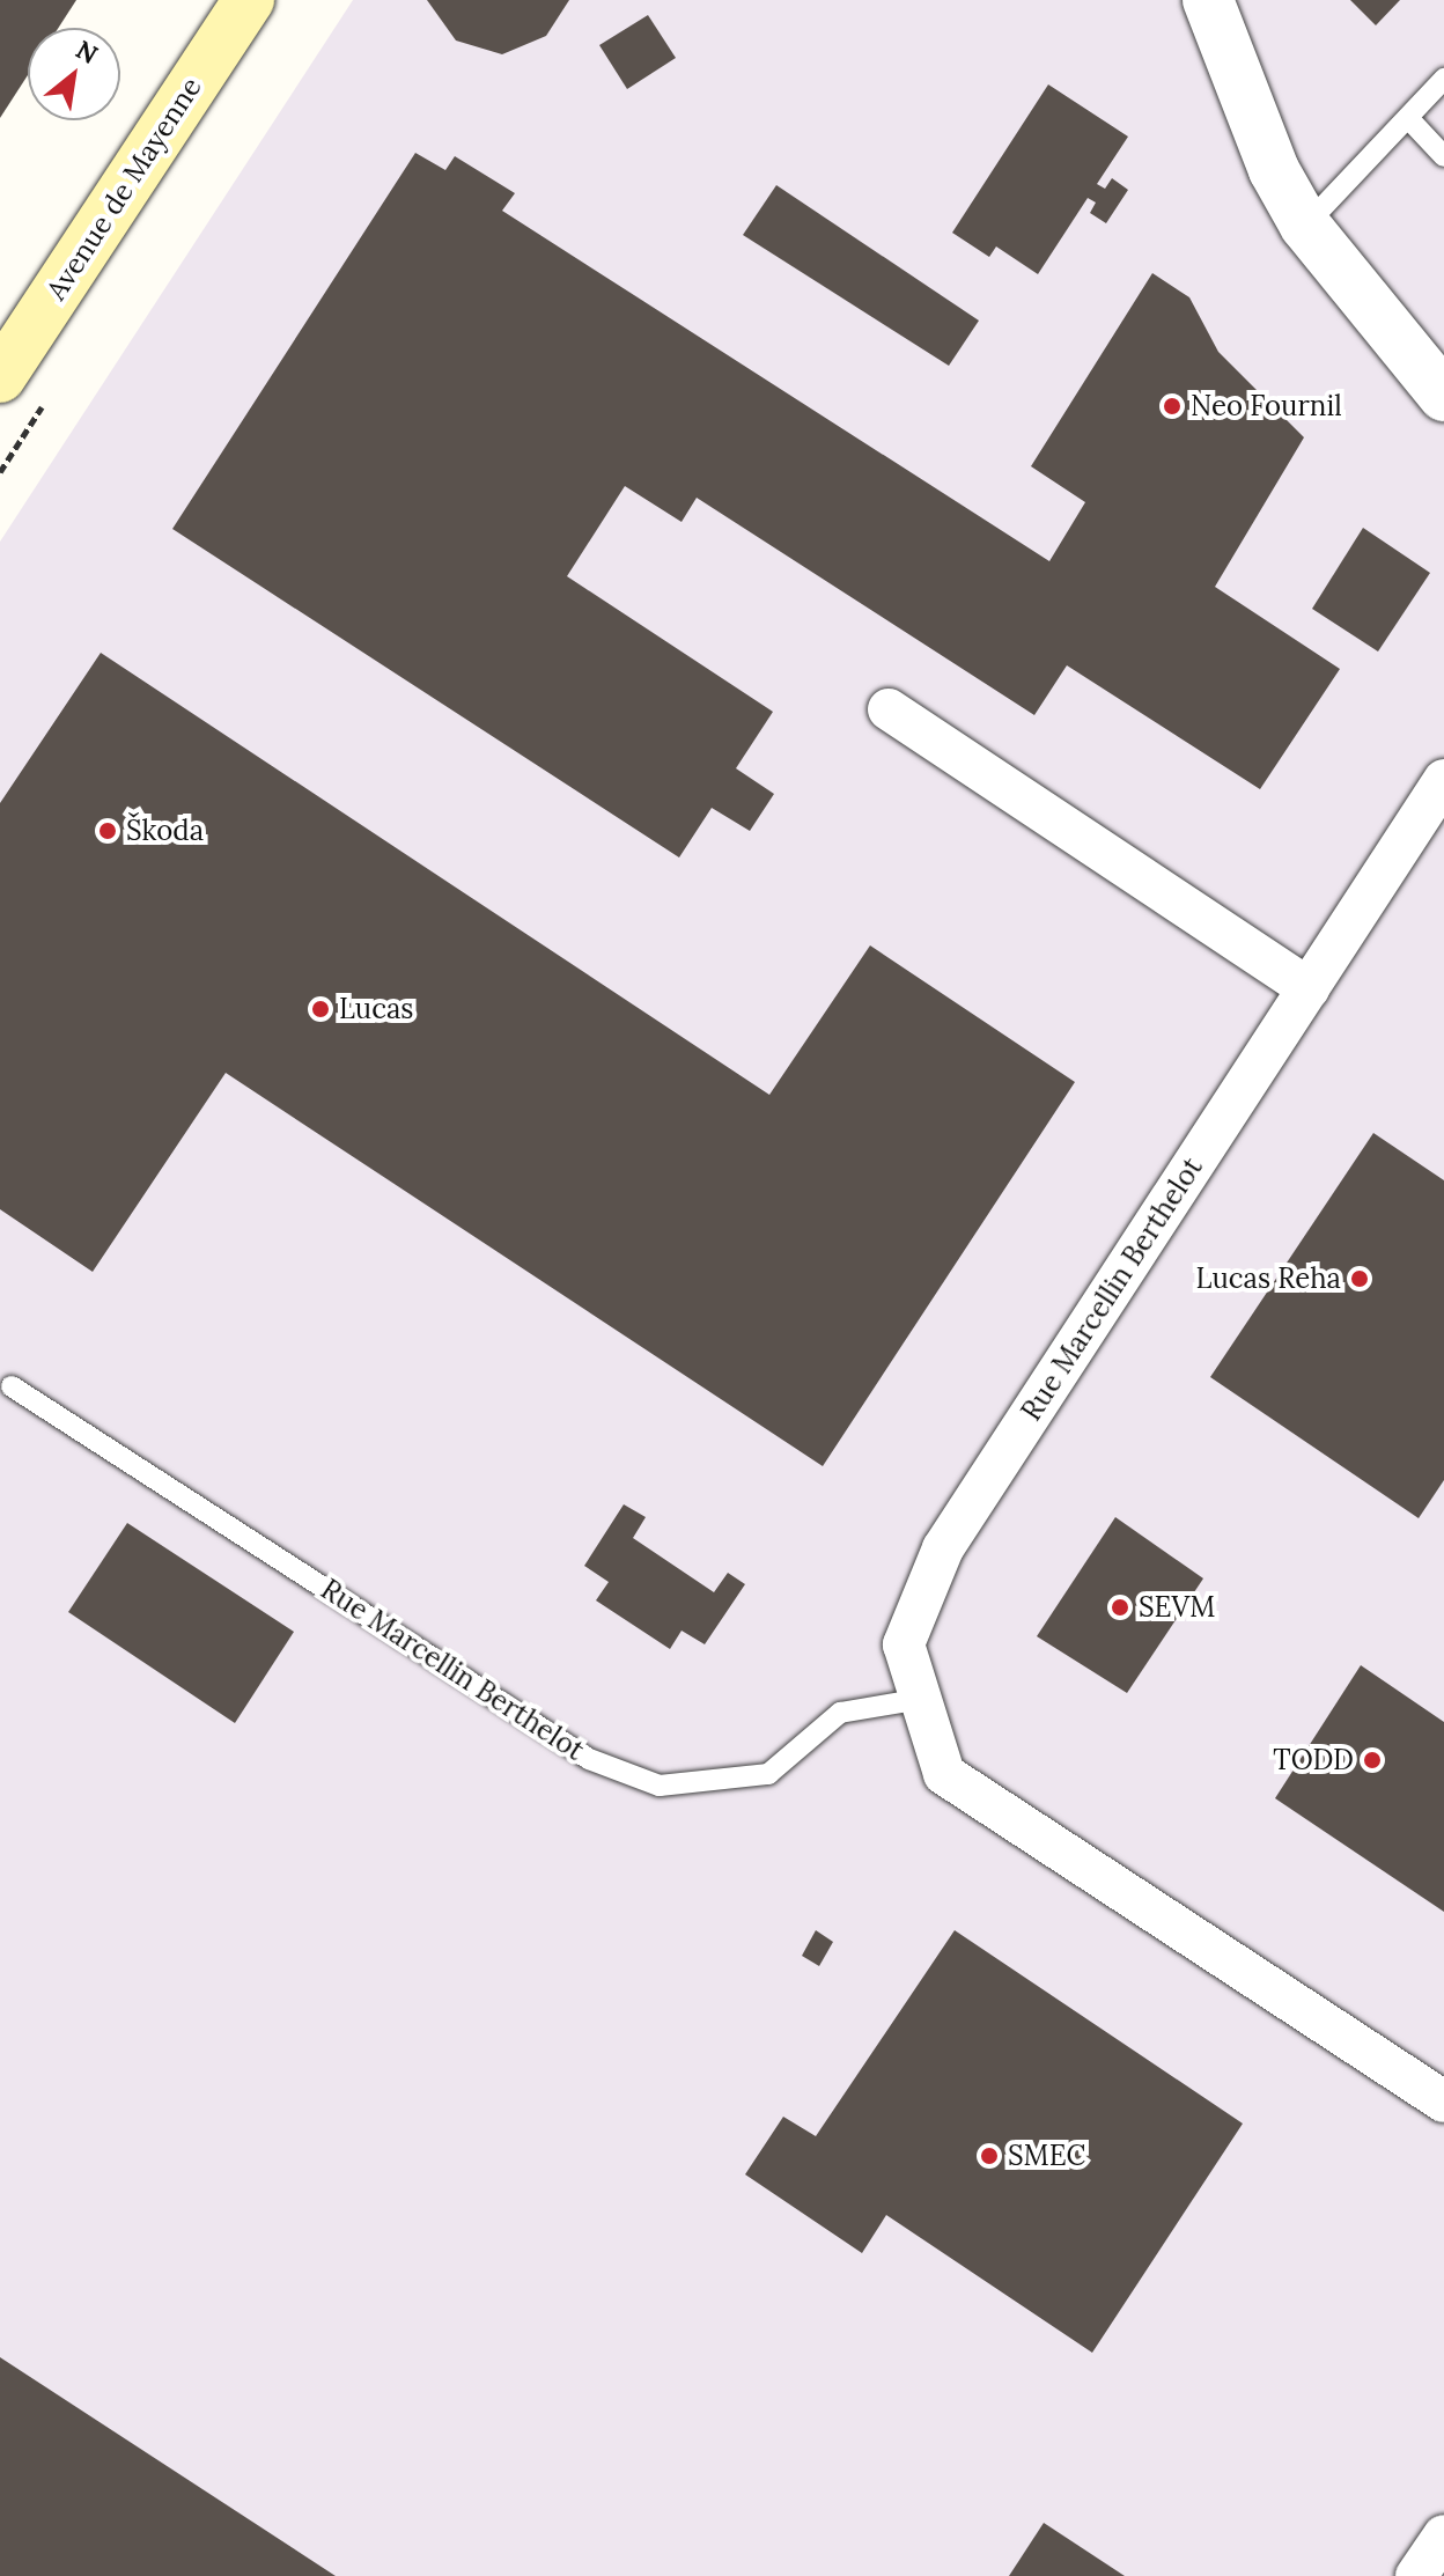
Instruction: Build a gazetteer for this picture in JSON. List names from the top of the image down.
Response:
{
  "streets": {
    "main road": ["Avenue de Mayenne"],
    "street": ["Rue Marcellin Berthelot"]
  },
  "places": [
    "Neo Fournil",
    "Škoda",
    "Lucas",
    "Lucas Reha",
    "SEVM",
    "TODD",
    "SMEC"
  ],
  "north": "top right"
}
